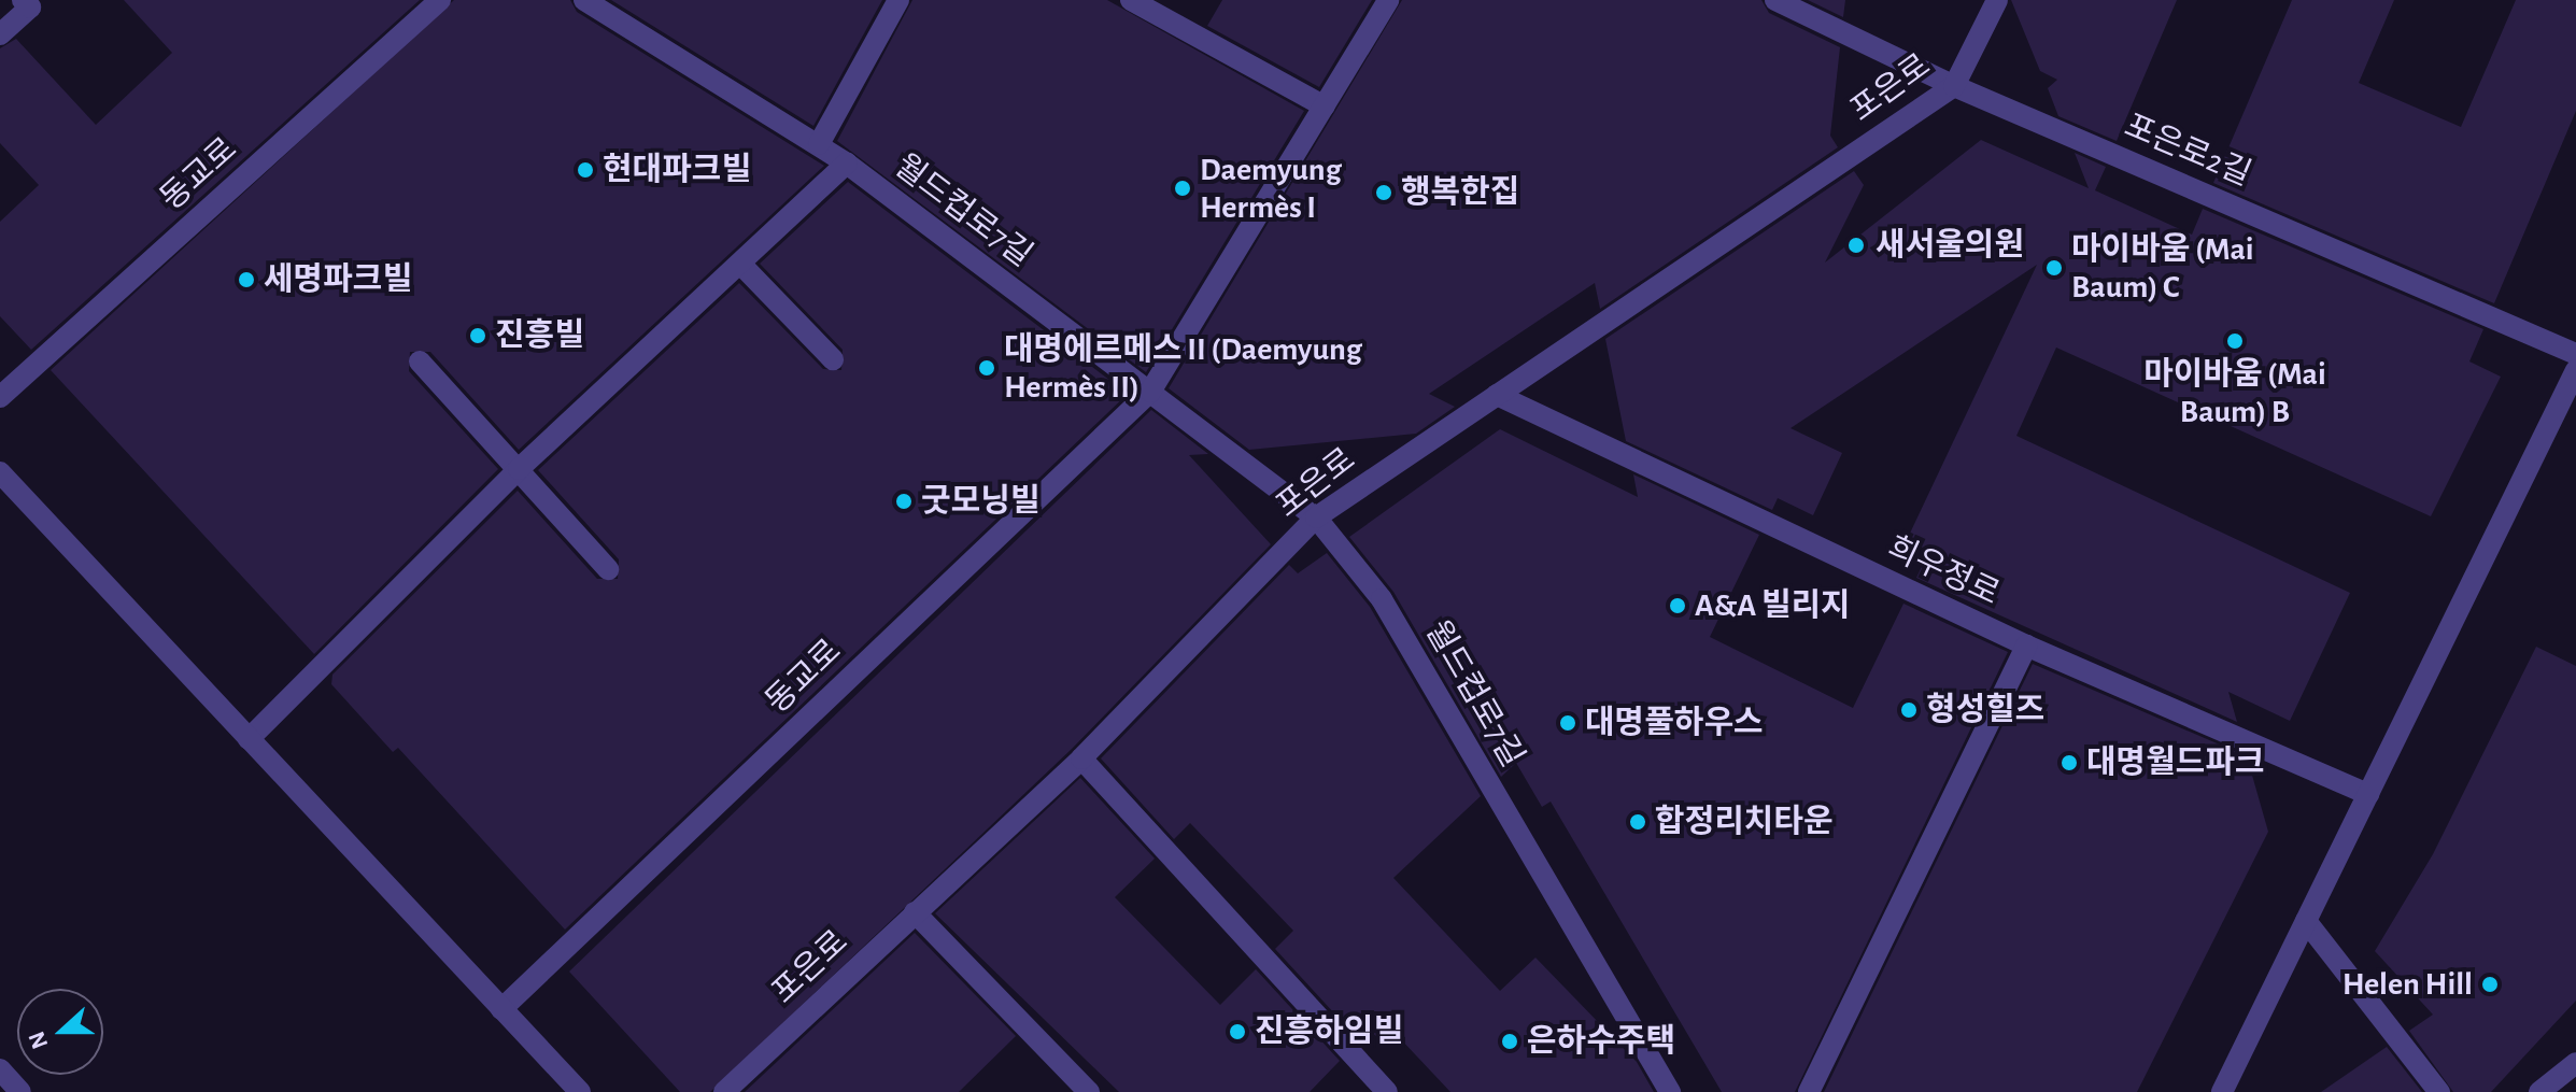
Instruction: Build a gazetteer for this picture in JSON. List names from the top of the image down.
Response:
{
  "streets": {
    "street": [
      "포은로",
      "포은로2길",
      "동교로",
      "월드컵로7길",
      "희우정로"
    ]
  },
  "crossings": [
    ["포은로", "포은로2길"],
    ["포은로", "월드컵로7길"],
    ["포은로", "희우정로"],
    ["동교로", "월드컵로7길"]
  ],
  "places": [
    "현대파크빌",
    "Daemyung Hermès I",
    "행복한집",
    "새서울의원",
    "마이바움 (Mai Baum) C",
    "세명파크빌",
    "진흥빌",
    "마이바움 (Mai Baum) B",
    "대명에르메스 II (Daemyung Hermès II)",
    "굿모닝빌",
    "A&A 빌리지",
    "형성힐즈",
    "대명풀하우스",
    "대명월드파크",
    "합정리치타운",
    "Helen Hill",
    "진흥하임빌",
    "은하수주택"
  ],
  "north": "left"
}
